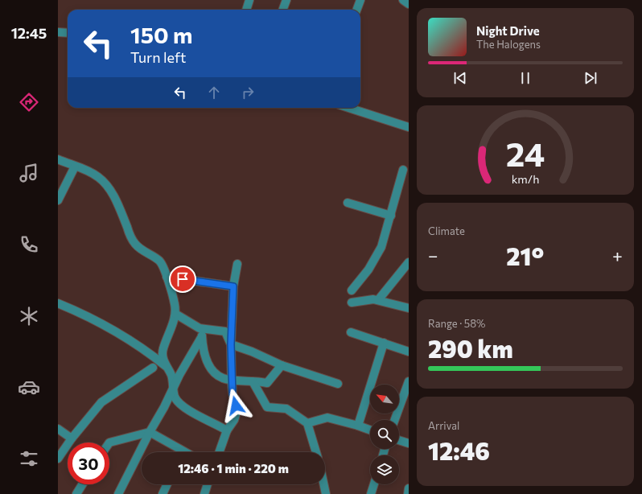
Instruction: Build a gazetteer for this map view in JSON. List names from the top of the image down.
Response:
{
  "north": "top left",
  "page": {
    "tabs": "12:45",
    "turn": ["150 m", "Turn left"],
    "song": ["Night Drive", "The Halogens"],
    "tile": [
      "Climate",
      ["Range · 58%", "290 km"],
      ["Arrival", "12:46"]
    ],
    "heat": ["−", "21°", "+"],
    "limit": "30",
    "trip": "12:46 · 1 min · 220 m",
    "gauge": ["24", "km/h"]
  }
}
